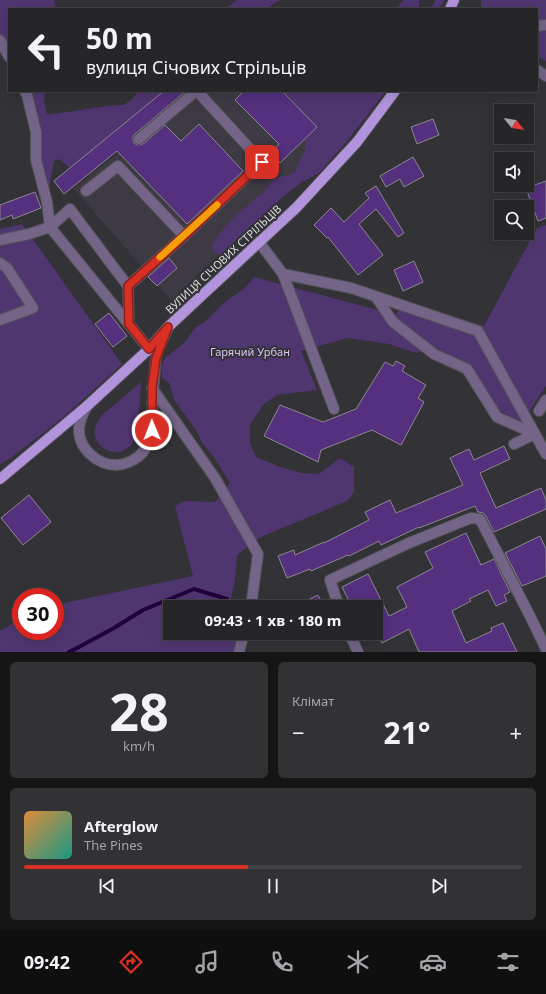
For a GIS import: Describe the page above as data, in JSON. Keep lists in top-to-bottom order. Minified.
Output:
{"streets":{"main road":["ВУЛИЦЯ СІЧОВИХ СТРІЛЬЦІВ"]},"parks":["Гарячий Урбан"],"north":"bottom right","page":{"turn":["50 m","вулиця Січових Стрільців"],"limit":"30","trip":"09:43 · 1 хв · 180 m","tile":[["28","km/h"],"Клімат"],"heat":["−","21°","+"],"song":["Afterglow","The Pines"],"tabs":"09:42"}}
